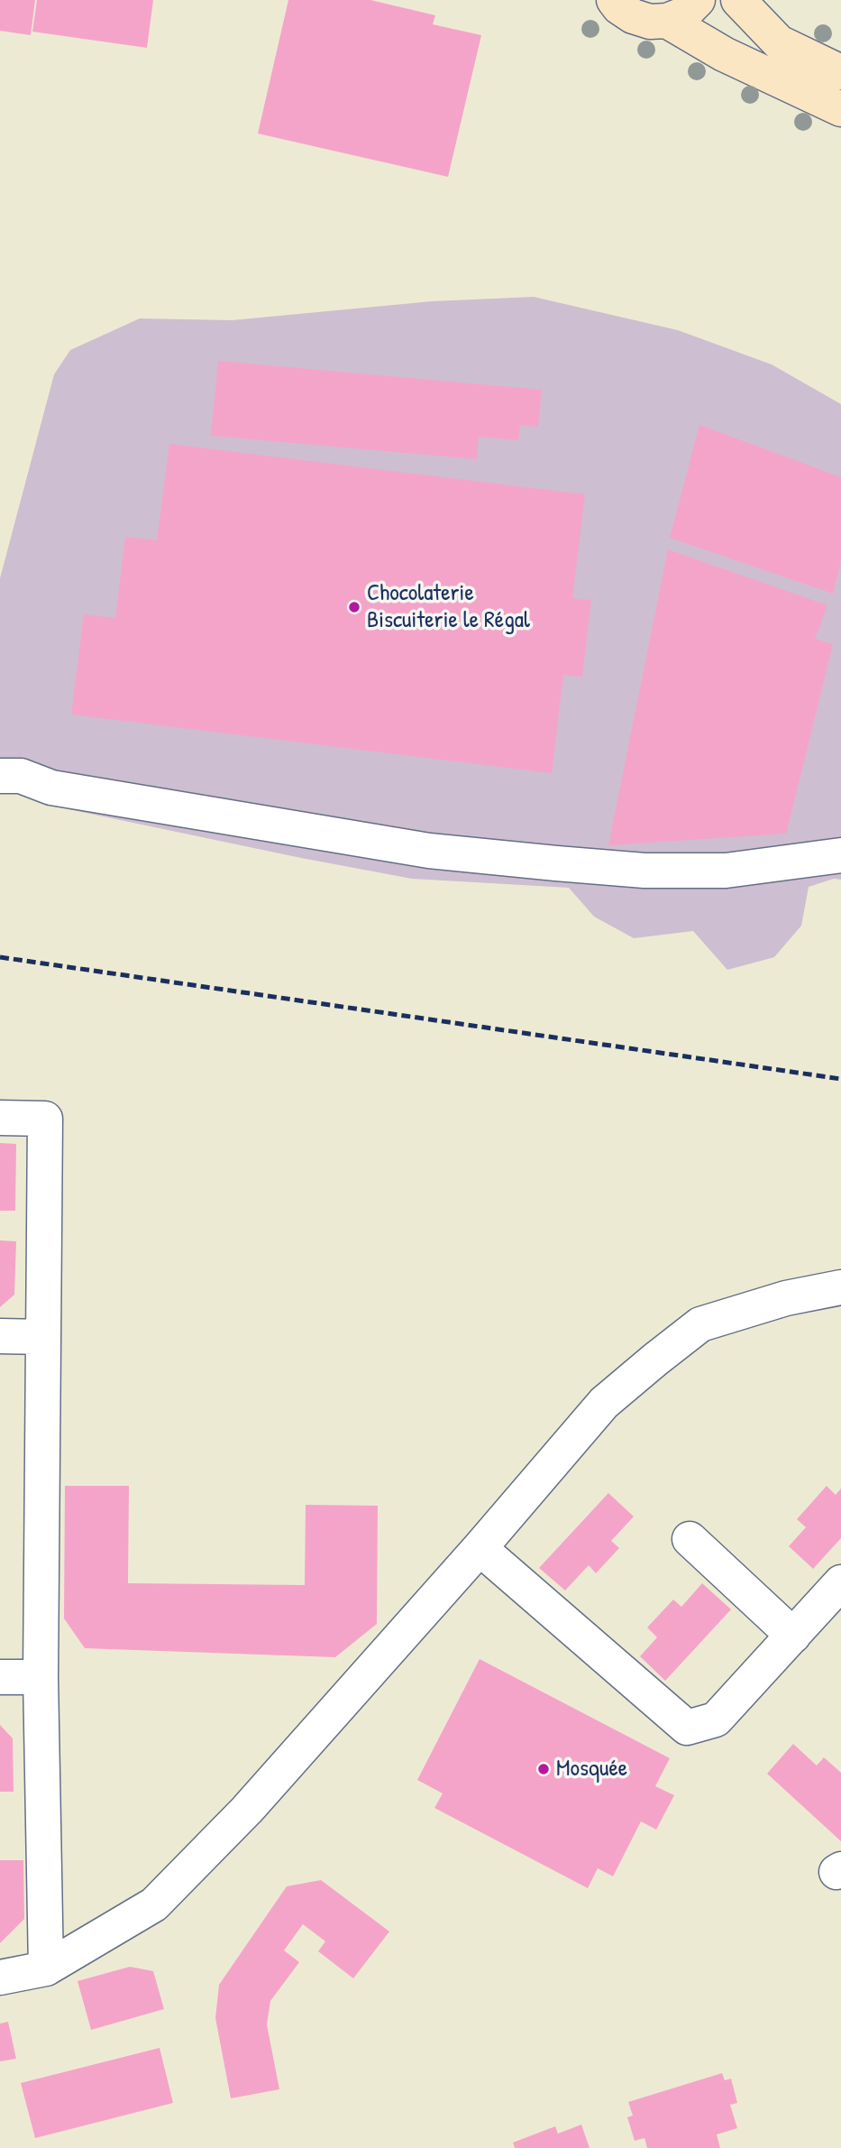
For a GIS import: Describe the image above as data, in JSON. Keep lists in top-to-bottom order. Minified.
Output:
{"places":["Chocolaterie Biscuiterie le Régal","Mosquée"]}
